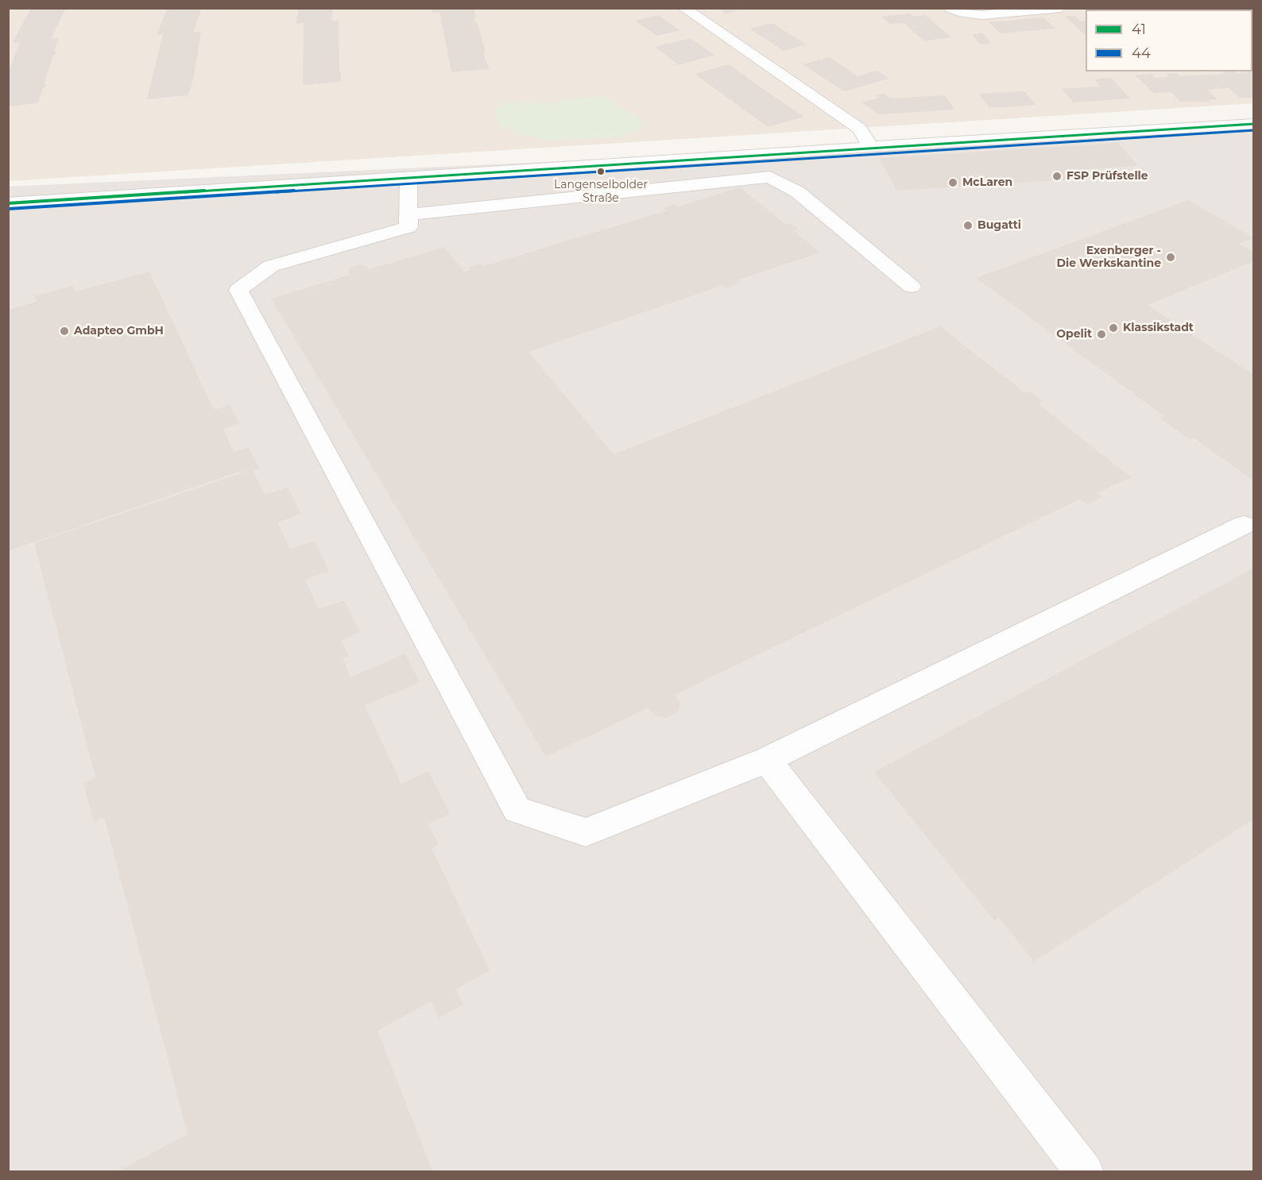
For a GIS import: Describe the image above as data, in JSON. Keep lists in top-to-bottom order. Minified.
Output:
{"places":["Langenselbolder Straße","FSP Prüfstelle","McLaren","Bugatti","Exenberger - Die Werkskantine","Klassikstadt","Adapteo GmbH","Opelit"],"lines":["transit line 41","transit line 44"],"legend":["41","44"]}
